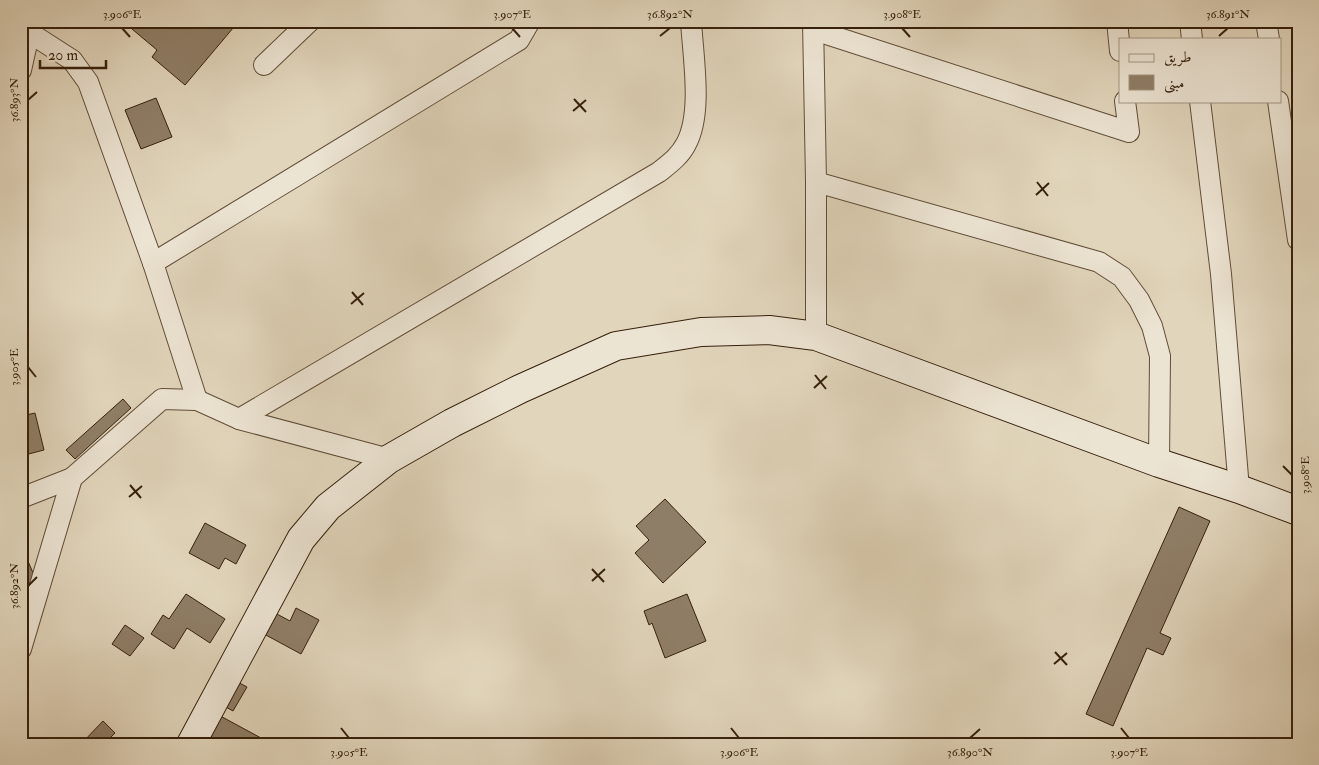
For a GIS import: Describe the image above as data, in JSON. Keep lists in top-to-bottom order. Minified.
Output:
{"legend":["طريق","مبنى"],"scale_bar":"20 m","coordinates":["3.906°E","3.907°E","36.892°N","3.908°E","36.891°N","36.893°N","3.905°E","36.890°N"]}
